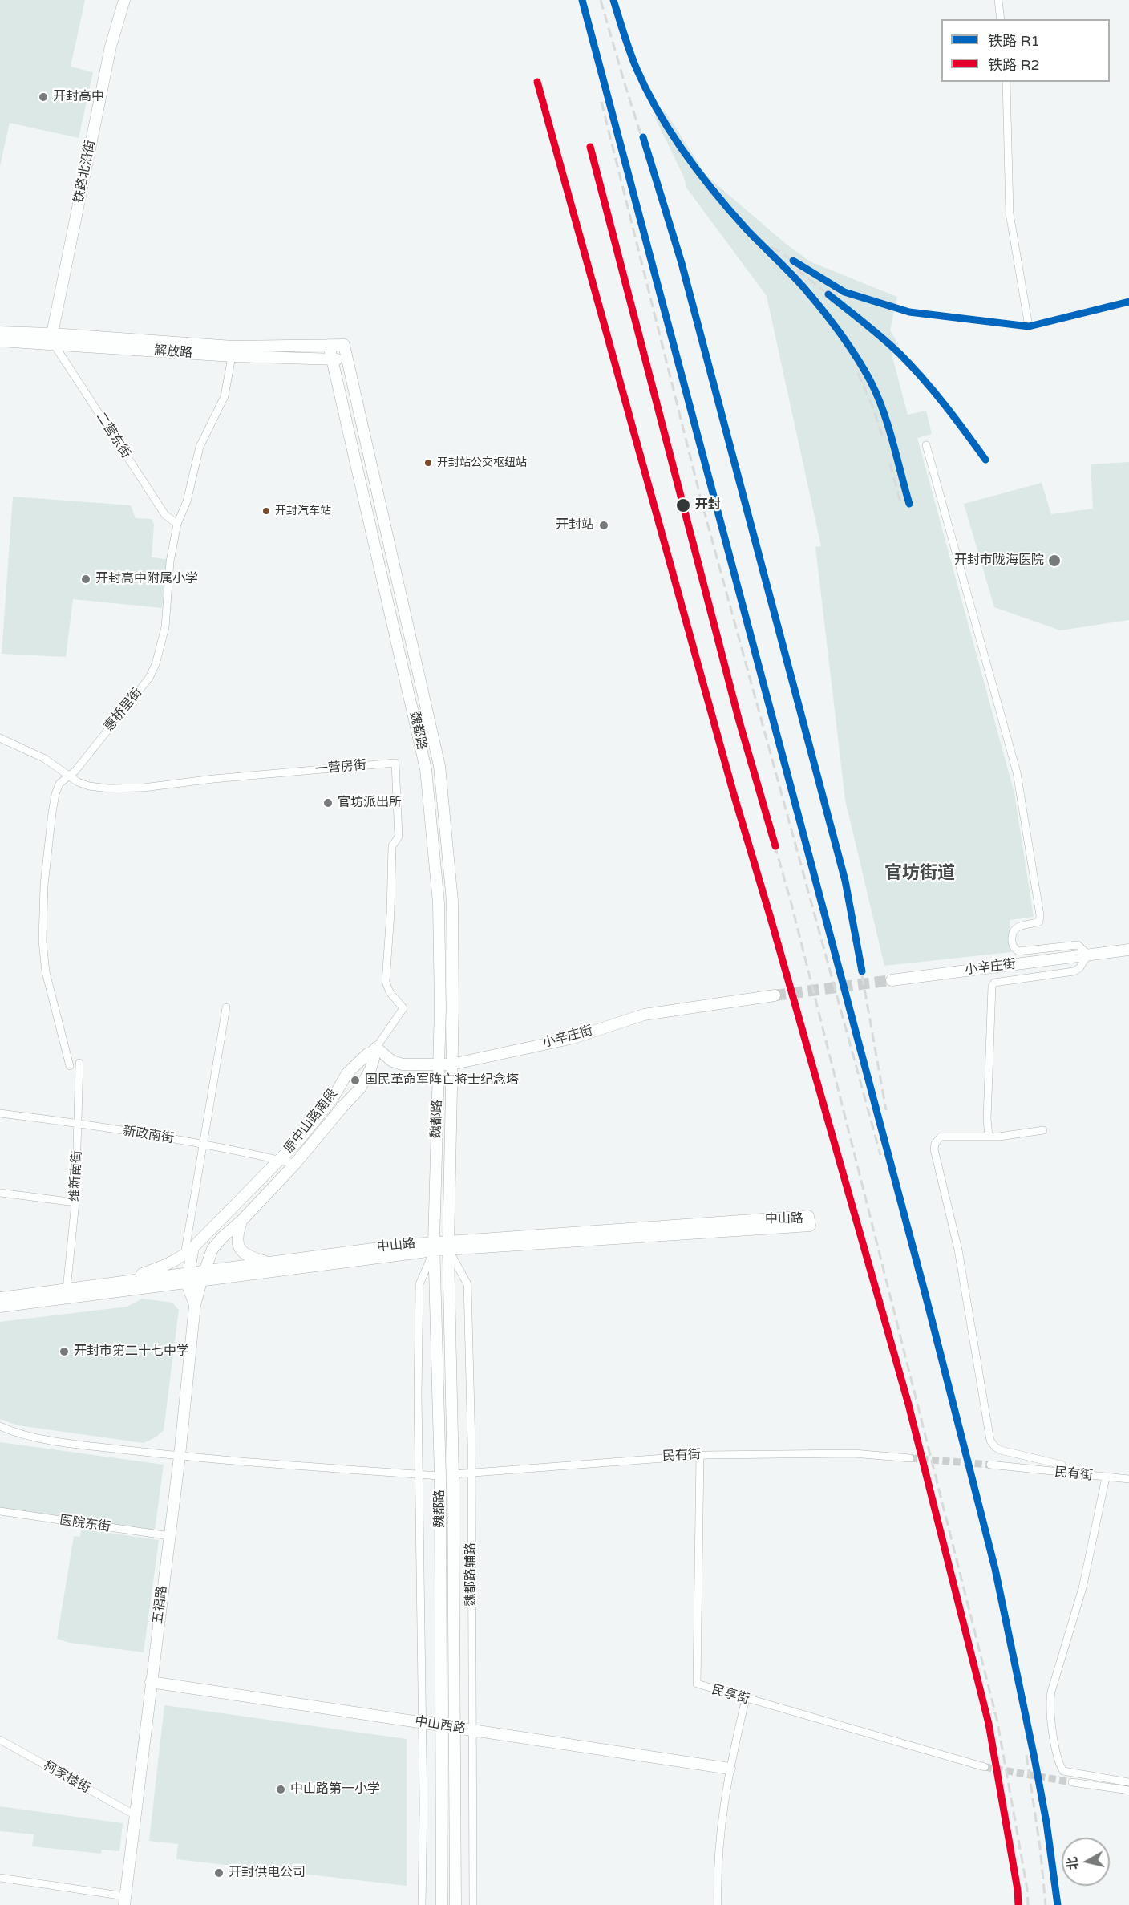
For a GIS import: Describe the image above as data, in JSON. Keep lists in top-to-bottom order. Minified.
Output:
{"streets":{"main road":["铁路北沿街","解放路","魏都路","小辛庄街","原中山路南段","中山路","五福路","中山西路"],"street":["二营东街","惠桥里街","一营房街","新政南街","维新南街","民有街","医院东街","魏都路辅路","民享街","柯家楼街"]},"crossings":[["铁路北沿街","解放路"],["铁路北沿街","二营东街"],["解放路","二营东街"],["解放路","惠桥里街"],["解放路","魏都路"],["二营东街","惠桥里街"],["惠桥里街","一营房街"],["魏都路","小辛庄街"],["魏都路","中山路"],["魏都路","民有街"],["魏都路","魏都路辅路"],["魏都路","中山西路"],["一营房街","小辛庄街"],["一营房街","原中山路南段"],["小辛庄街","原中山路南段"],["原中山路南段","新政南街"],["原中山路南段","中山路"],["原中山路南段","五福路"],["新政南街","维新南街"],["维新南街","中山路"],["中山路","魏都路辅路"],["民有街","魏都路辅路"],["民有街","民享街"],["医院东街","五福路"],["魏都路辅路","中山西路"],["五福路","中山西路"],["五福路","柯家楼街"]],"districts":["官坊街道"],"places":["开封高中","开封站公交枢纽站","开封","开封汽车站","开封站","开封市陇海医院","开封高中附属小学","官坊派出所","国民革命军阵亡将士纪念塔","开封市第二十七中学","中山路第一小学","开封供电公司"],"lines":["rail line R1","rail line R2"],"legend":["铁路 R1","铁路 R2"],"north":"left"}
